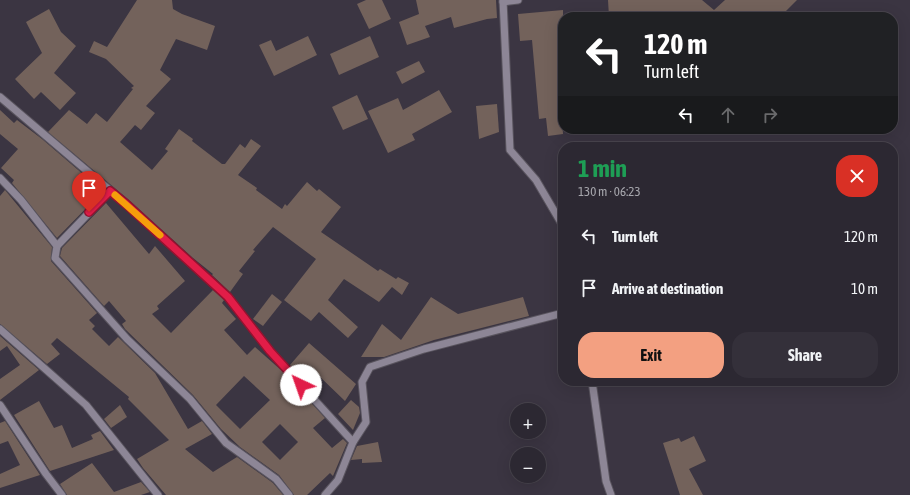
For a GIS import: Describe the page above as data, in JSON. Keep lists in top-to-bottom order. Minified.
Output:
{"page":{"turn":["120 m","Turn left"],"heading":["1 min","130 m · 06:23"],"list":[{"name":"Turn left","value":"120 m"},{"name":"Arrive at destination","value":"10 m"}],"buttons":["Exit","Share"],"map_buttons":["+","−"]}}
